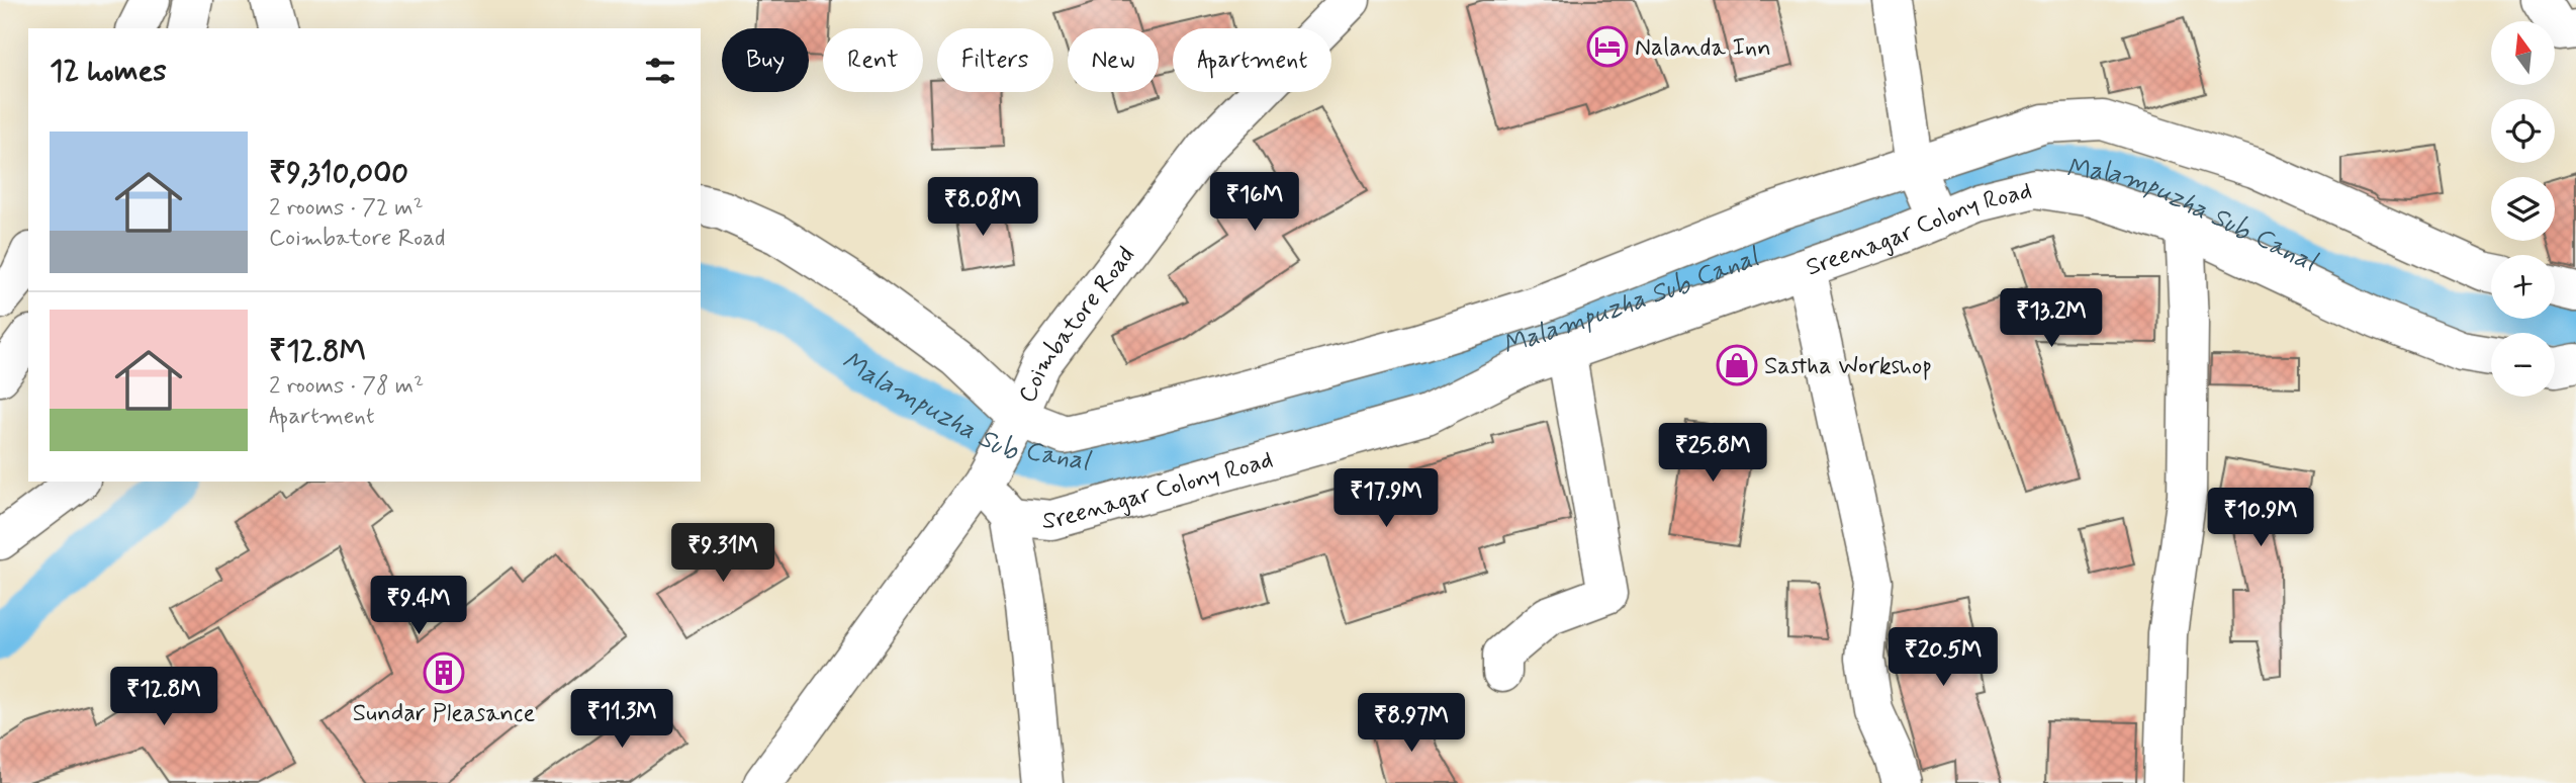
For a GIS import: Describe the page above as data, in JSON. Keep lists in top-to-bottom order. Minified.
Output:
{"streets":{"street":["Sreenagar Colony Road","Coimbatore Road"]},"water":["Malampuzha Sub Canal"],"places":{"hotel":["Nalanda Inn"],"shop":["Sastha Workshop"],"building":["Sundar Pleasance"]},"north":"top","page":{"map_buttons":["+","−"],"chip":["Buy","Rent","Filters","New","Apartment"],"heading":"12 homes","list":[{"name":"₹9,310,000","note":"2 rooms · 72 m² · Coimbatore Road"},{"name":"₹12.8M","note":"2 rooms · 78 m² · Apartment"}],"price":["₹16M","₹8.08M","₹13.2M","₹25.8M","₹17.9M","₹10.9M","₹9.31M","₹9.4M","₹20.5M","₹12.8M","₹11.3M","₹8.97M"]}}
